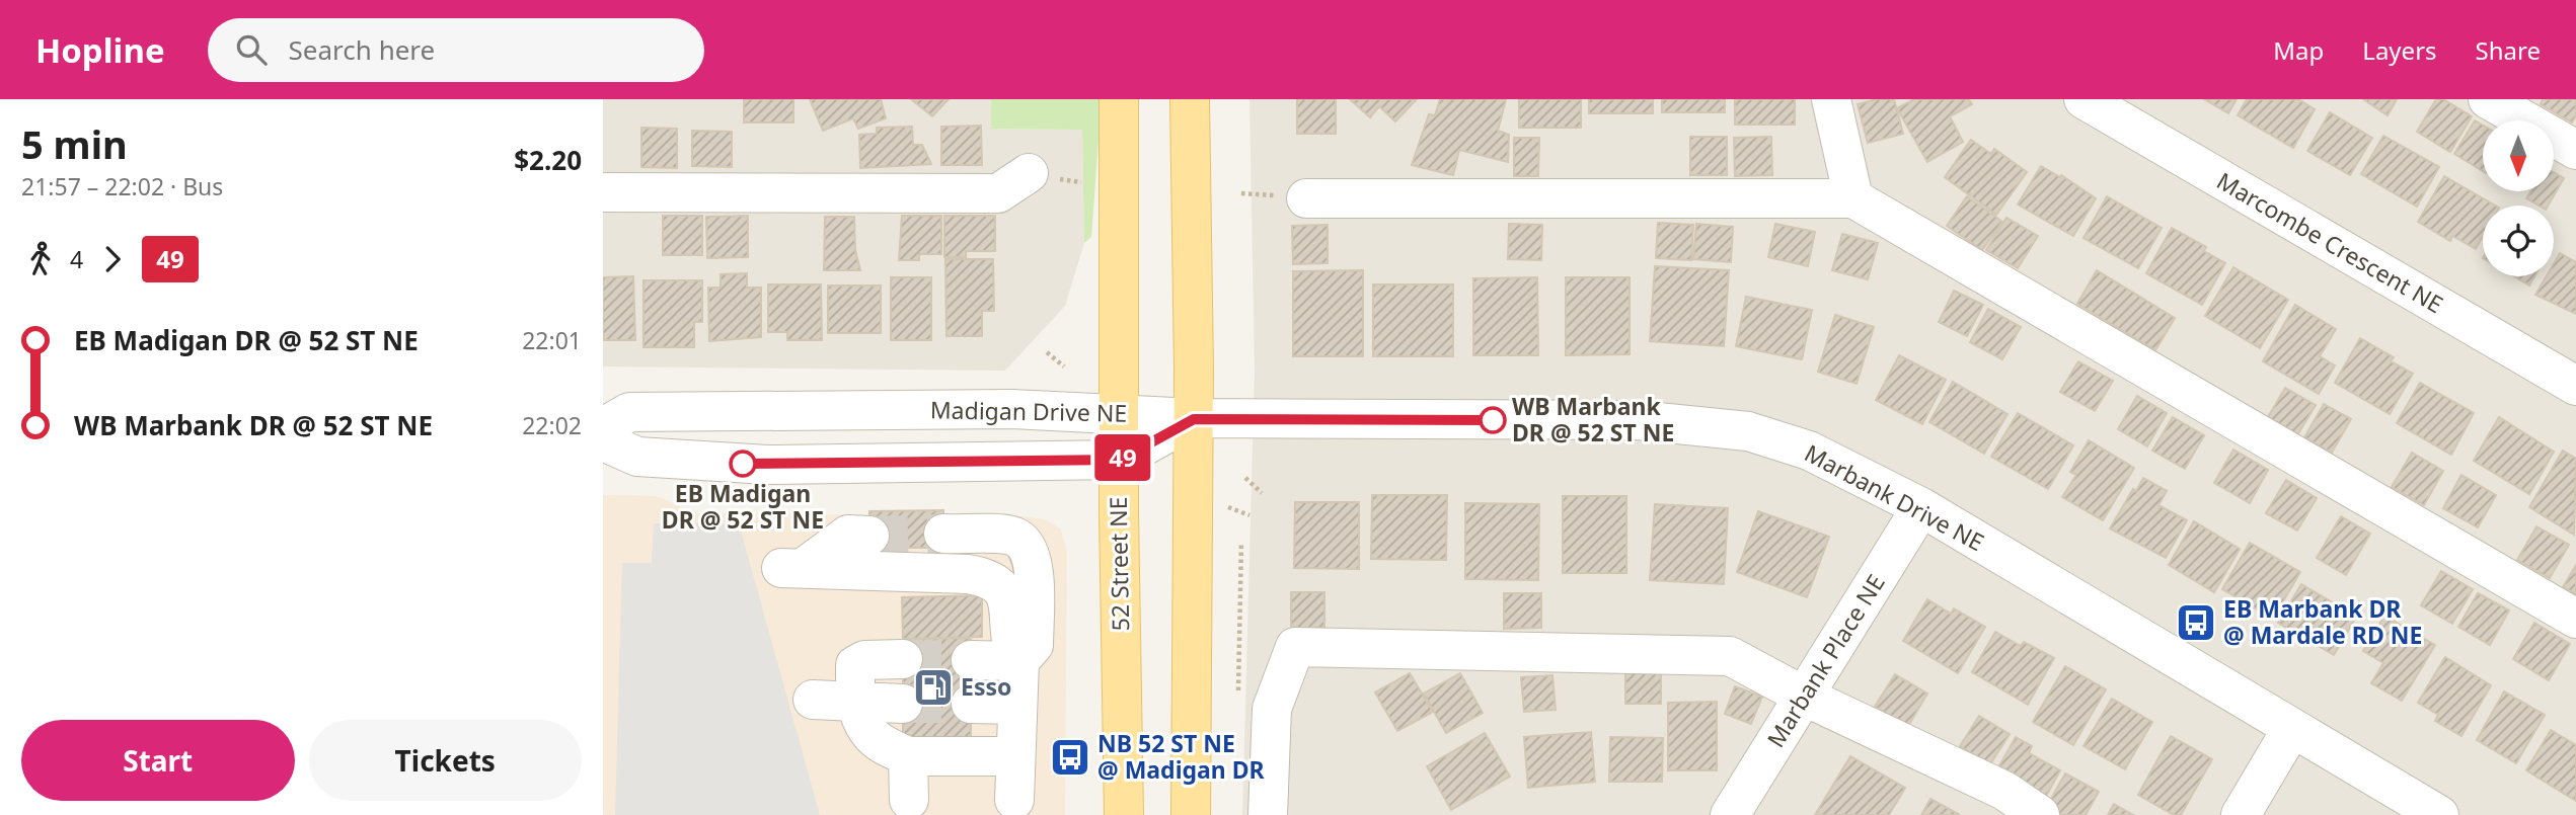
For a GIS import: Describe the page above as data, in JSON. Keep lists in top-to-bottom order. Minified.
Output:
{"streets":{"main road":["52 Street NE"],"street":["Marcombe Crescent NE","Madigan Drive NE","Marbank Drive NE","Marbank Place NE"]},"crossings":[["Madigan Drive NE","Marbank Drive NE"],["Madigan Drive NE","52 Street NE"],["Marbank Drive NE","Marbank Place NE"]],"places":{"other":["WB Marbank DR @ 52 ST NE","EB Madigan DR @ 52 ST NE"],"bus stop":["EB Marbank DR @ Mardale RD NE","NB 52 ST NE @ Madigan DR"],"fuel station":["Esso"]},"lines":["bus line 49"],"north":"bottom","page":{"header":"Hopline","search":"Search here","nav":["Map","Layers","Share"],"heading":["5 min","21:57 – 22:02 · Bus","$2.20"],"on_map":"49","legs":["4","49"],"list":[{"name":"EB Madigan DR @ 52 ST NE","value":"22:01"},{"name":"WB Marbank DR @ 52 ST NE","value":"22:02"}],"buttons":["Start","Tickets"]}}
